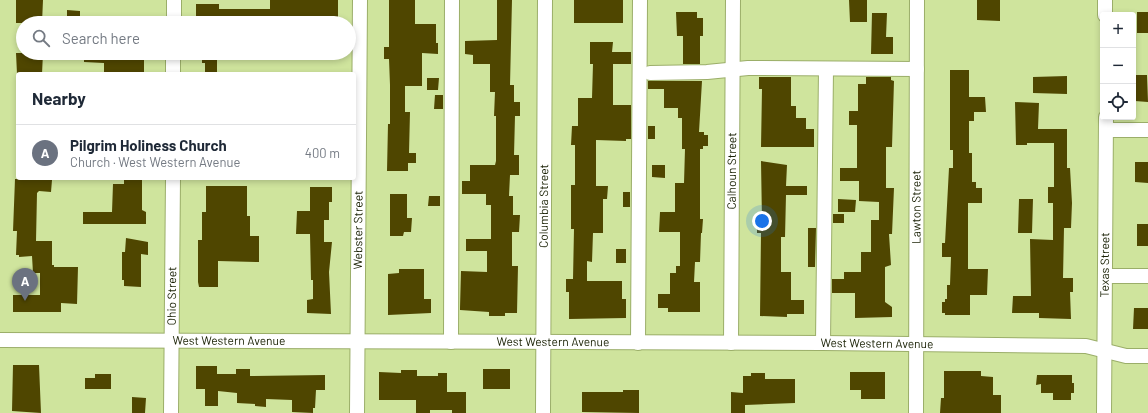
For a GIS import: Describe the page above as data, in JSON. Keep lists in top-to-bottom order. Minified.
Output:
{"streets":{"street":["Calhoun Street","Columbia Street","Lawton Street","Webster Street","Texas Street","Ohio Street","West Western Avenue"]},"crossings":[["Calhoun Street","West Western Avenue"],["Columbia Street","West Western Avenue"],["Lawton Street","West Western Avenue"],["Webster Street","West Western Avenue"],["Texas Street","West Western Avenue"],["Ohio Street","West Western Avenue"]],"page":{"map_buttons":["+","−"],"search":"Search here","heading":"Nearby","list":[{"mark":"A","name":"Pilgrim Holiness Church","note":"Church · West Western Avenue","value":"400 m"}],"pins":"A"}}
